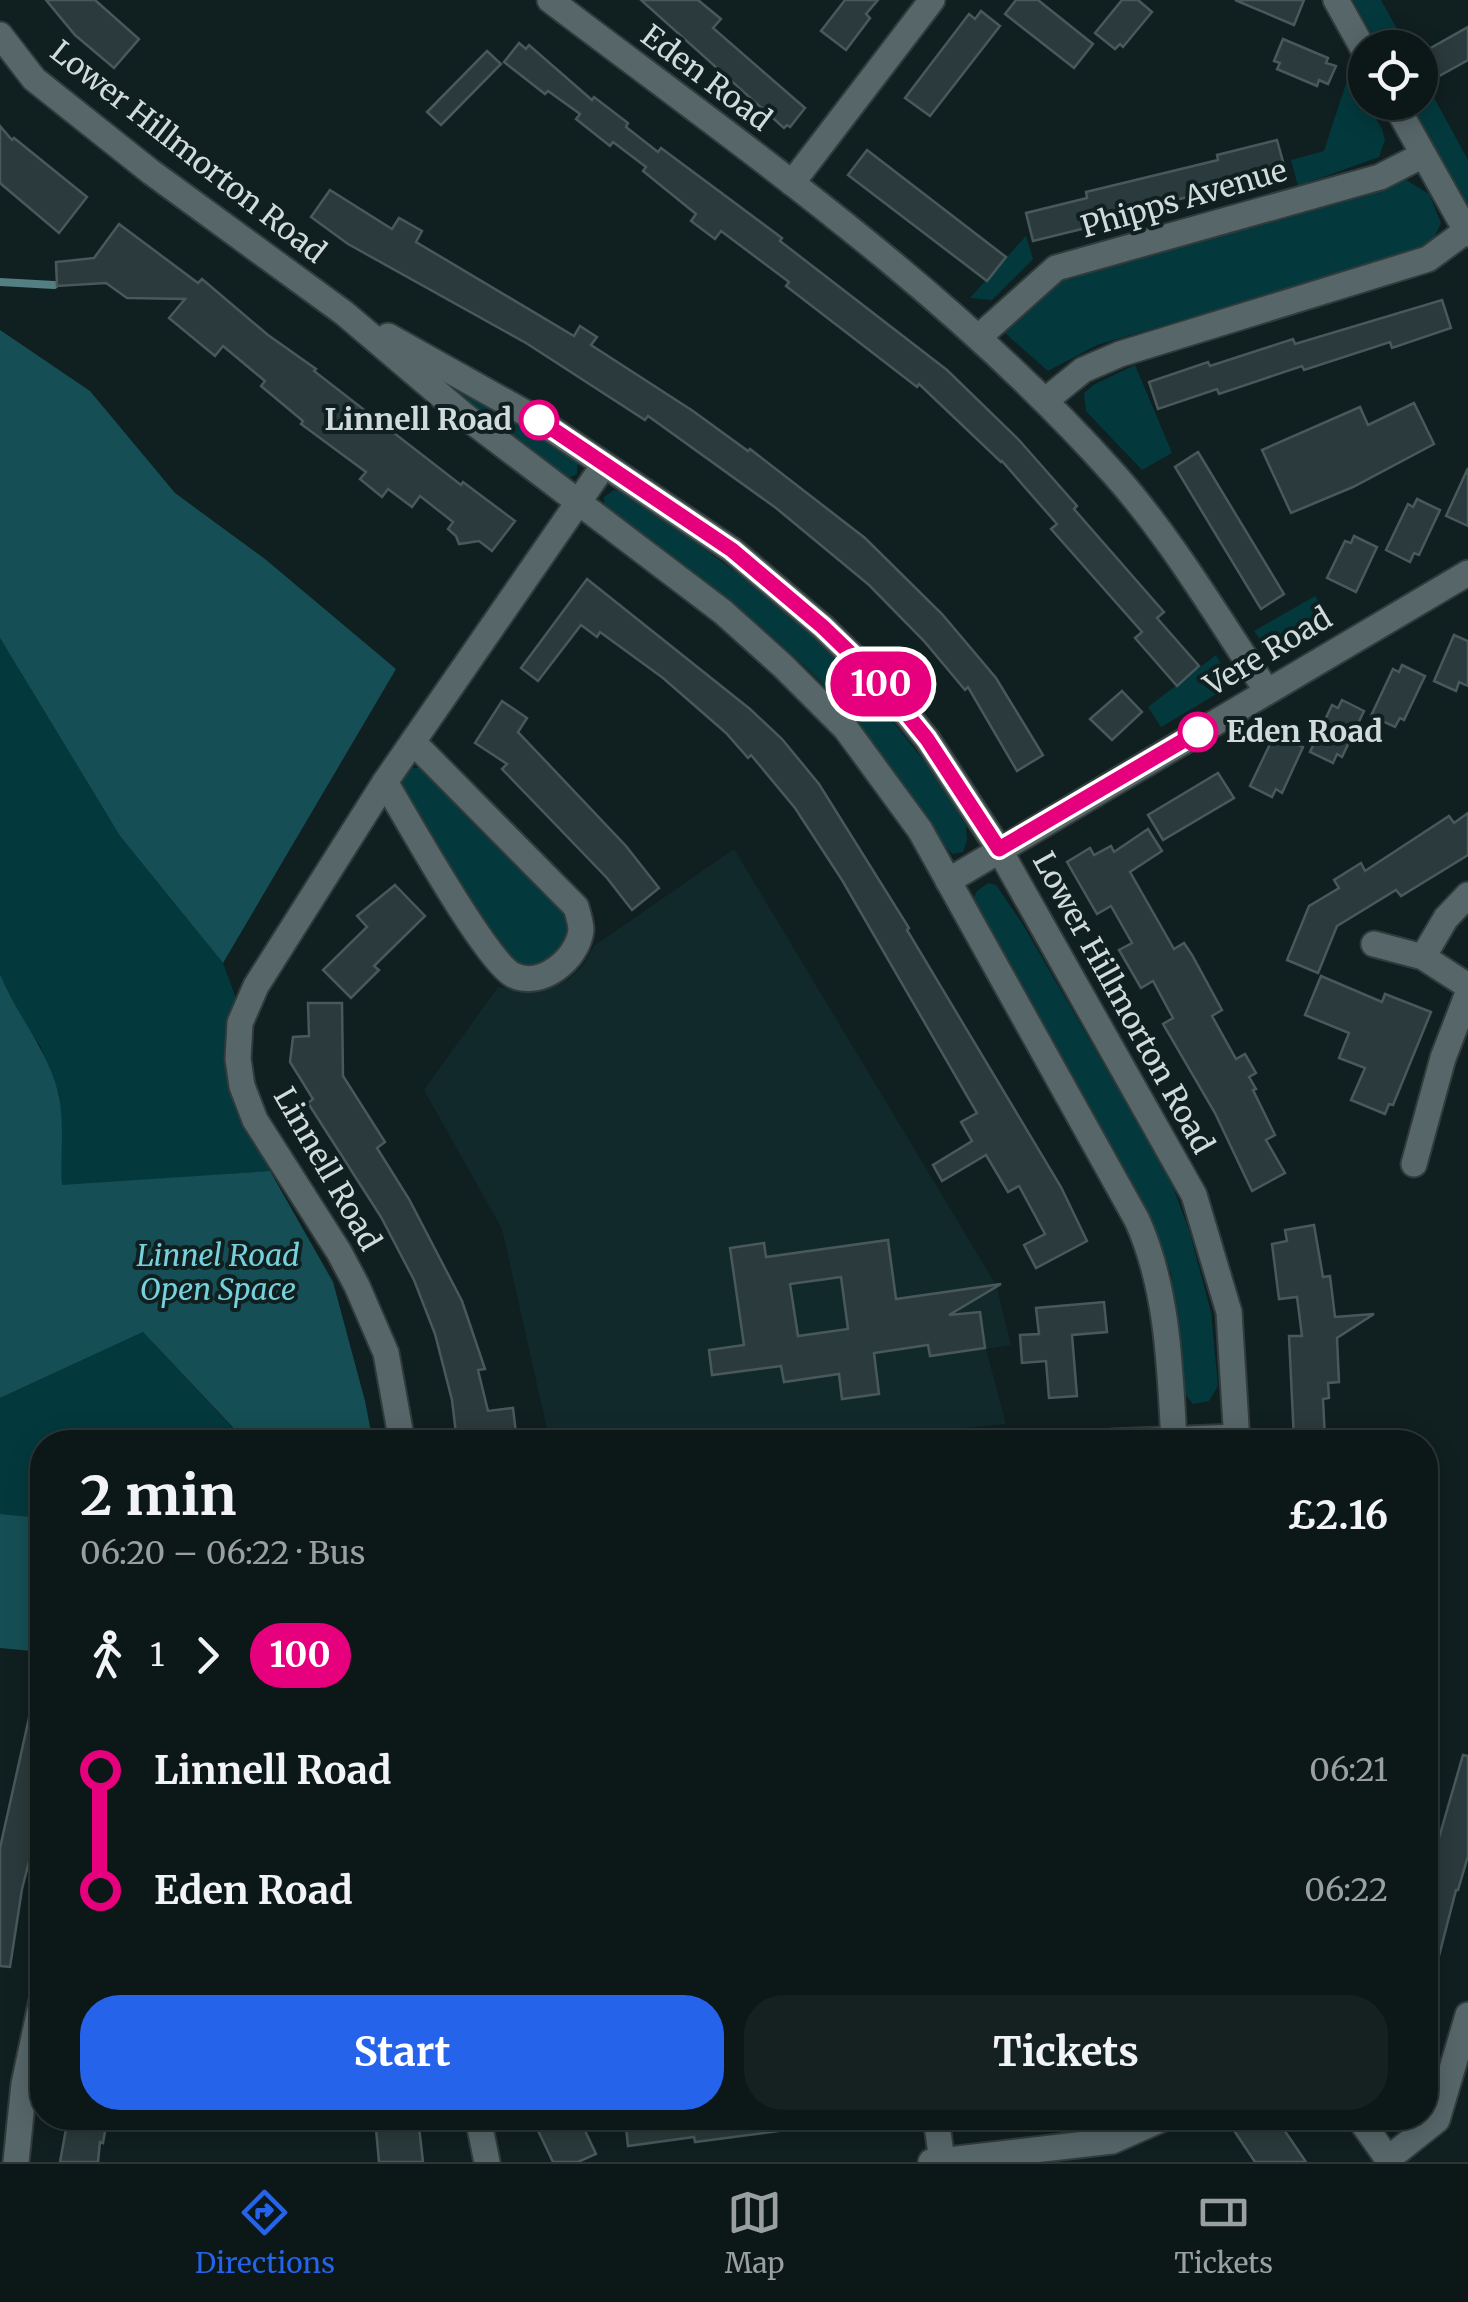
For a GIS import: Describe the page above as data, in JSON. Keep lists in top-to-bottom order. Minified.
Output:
{"streets":{"street":["Eden Road","Lower Hillmorton Road","Phipps Avenue","Vere Road","Linnell Road"]},"crossings":[["Eden Road","Phipps Avenue"],["Eden Road","Vere Road"],["Lower Hillmorton Road","Vere Road"],["Lower Hillmorton Road","Linnell Road"]],"parks":["Linnel Road Open Space"],"places":["Linnell Road","Eden Road"],"lines":["bus line 100"],"page":{"on_map":"100","heading":["2 min","06:20 – 06:22 · Bus","£2.16"],"legs":["1","100"],"list":[{"name":"Linnell Road","value":"06:21"},{"name":"Eden Road","value":"06:22"}],"buttons":["Start","Tickets"],"tabs":["Directions","Map","Tickets"]}}
